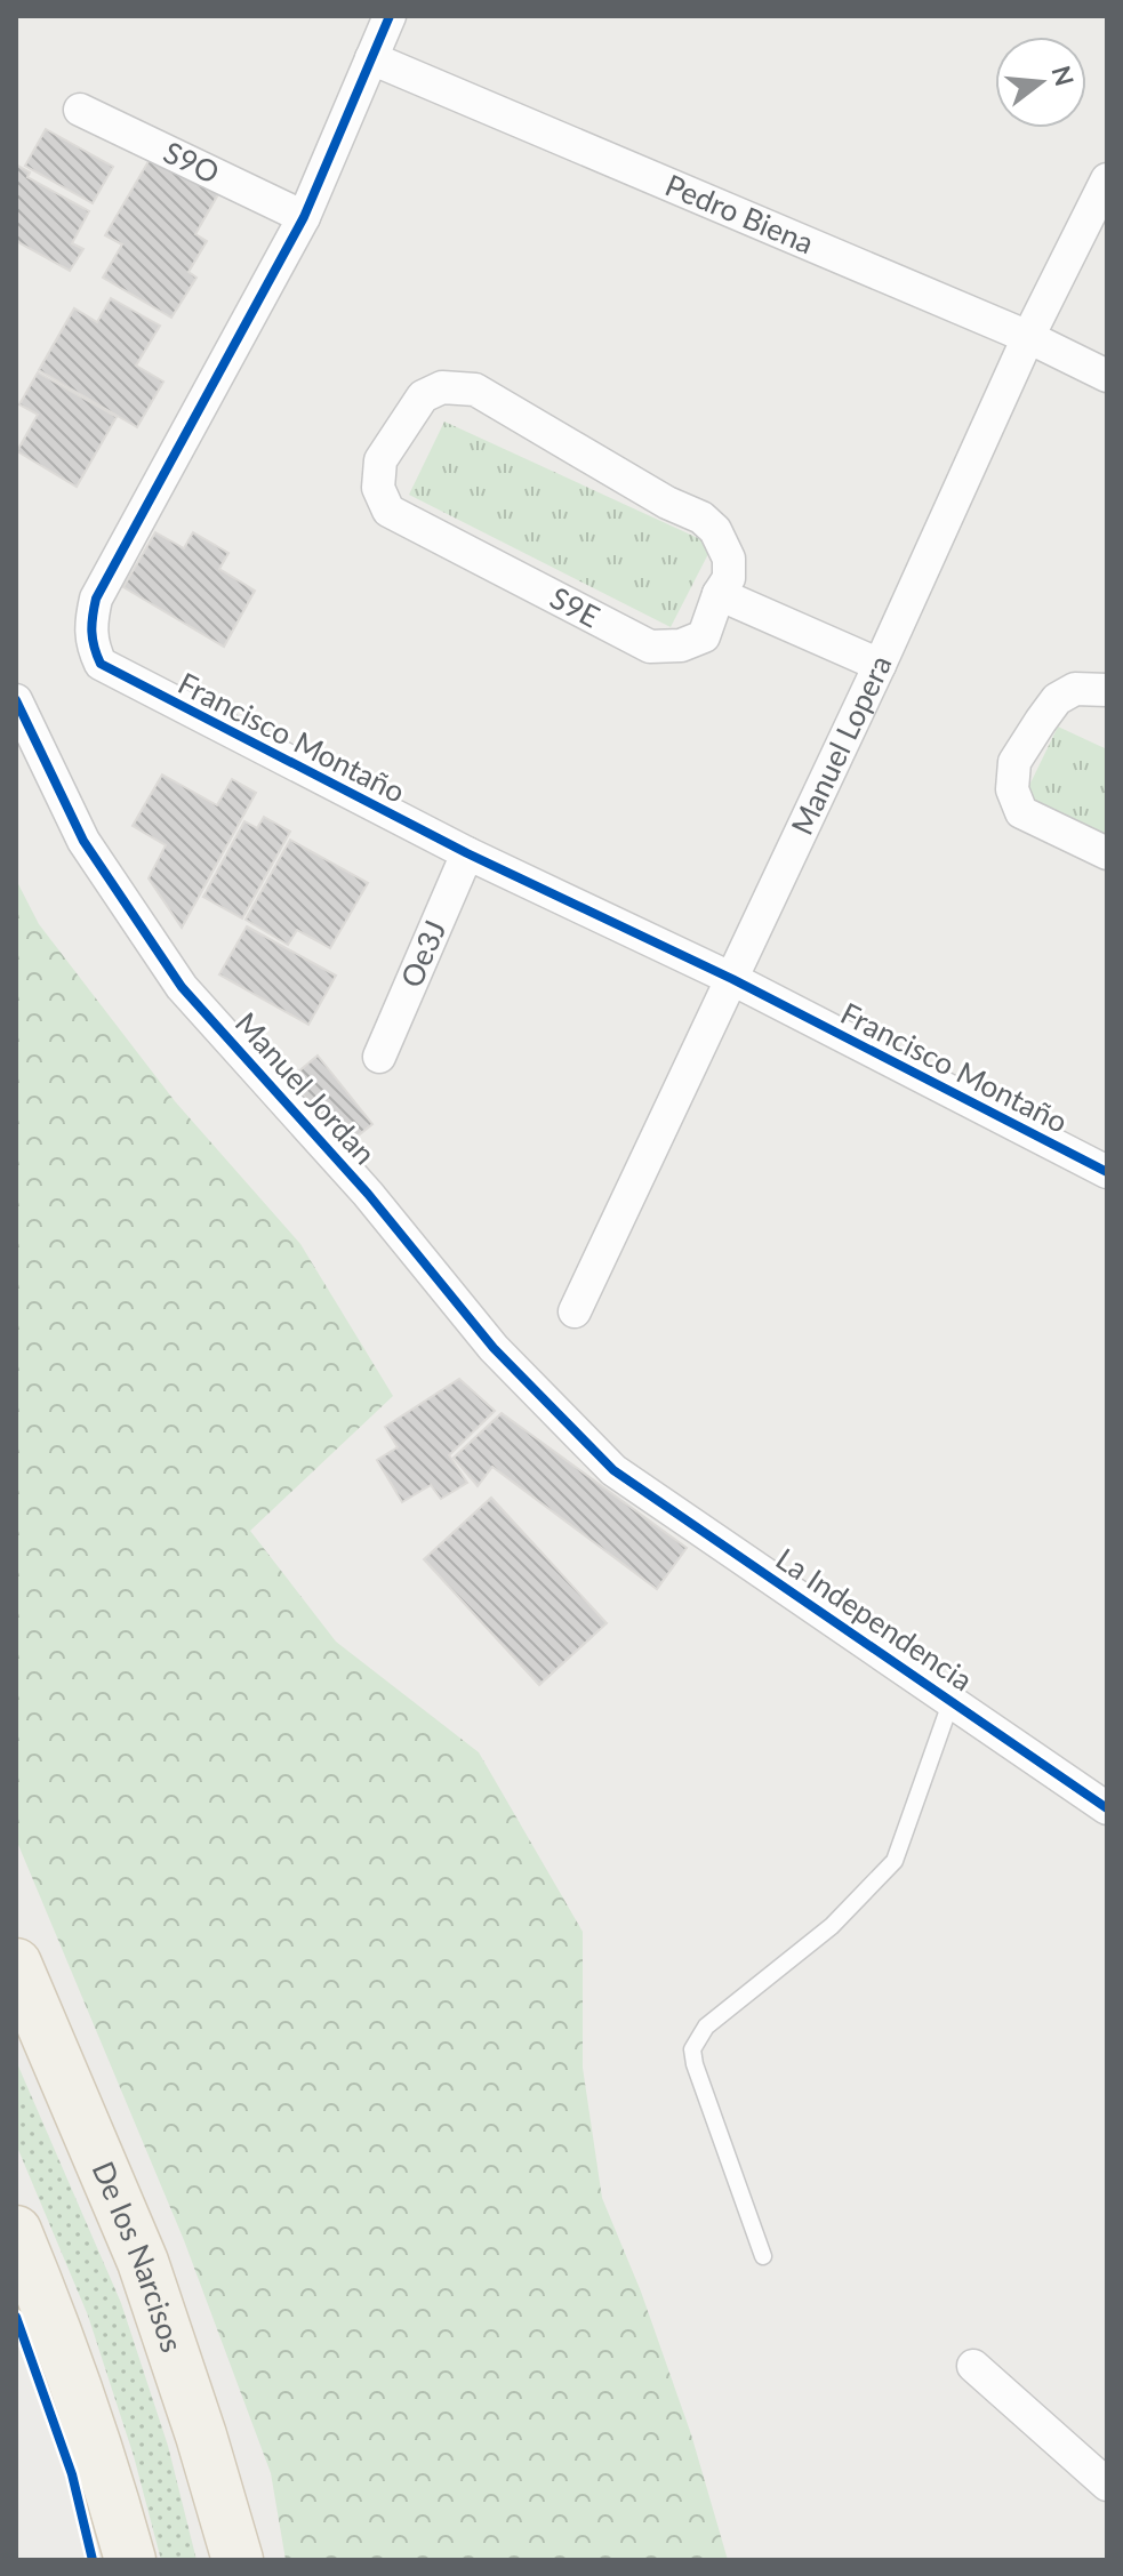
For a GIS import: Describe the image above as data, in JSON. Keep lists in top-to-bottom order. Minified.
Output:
{"streets":{"main road":["De los Narcisos"],"street":["S9O","Pedro Biena","S9E","Francisco Montaño","Manuel Lopera","Oe3J","Manuel Jordan","La Independencia"]},"crossings":[["S9O","Francisco Montaño"],["Pedro Biena","Francisco Montaño"],["Pedro Biena","Manuel Lopera"],["Francisco Montaño","Manuel Lopera"],["Francisco Montaño","Oe3J"],["Manuel Jordan","La Independencia"]],"north":"right"}
